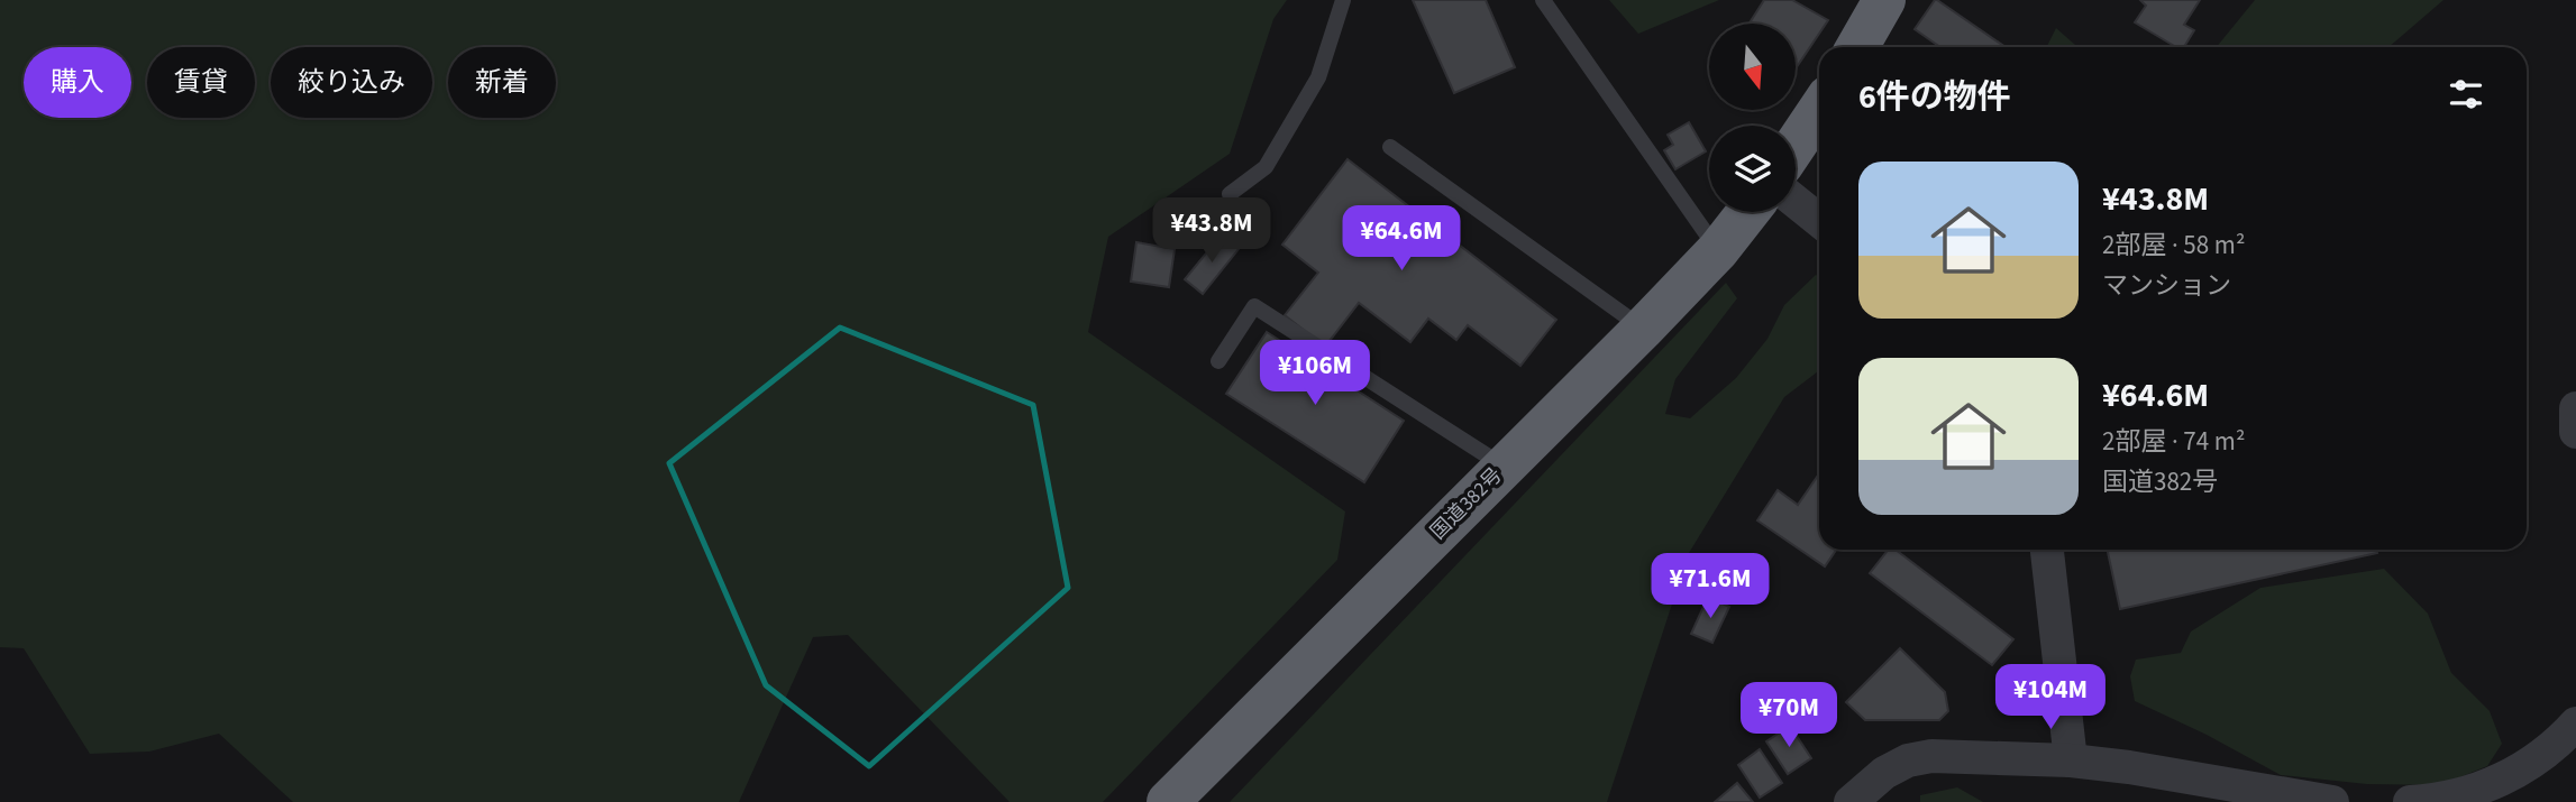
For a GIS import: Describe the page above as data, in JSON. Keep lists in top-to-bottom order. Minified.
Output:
{"streets":{"highway":["国道382号"]},"north":"bottom","page":{"chip":["購入","賃貸","絞り込み","新着"],"heading":"6件の物件","list":[{"name":"¥43.8M","note":"2部屋 · 58 m² · マンション"},{"name":"¥64.6M","note":"2部屋 · 74 m² · 国道382号"}],"price":["¥43.8M","¥64.6M","¥106M","¥71.6M","¥104M","¥70M"]}}
